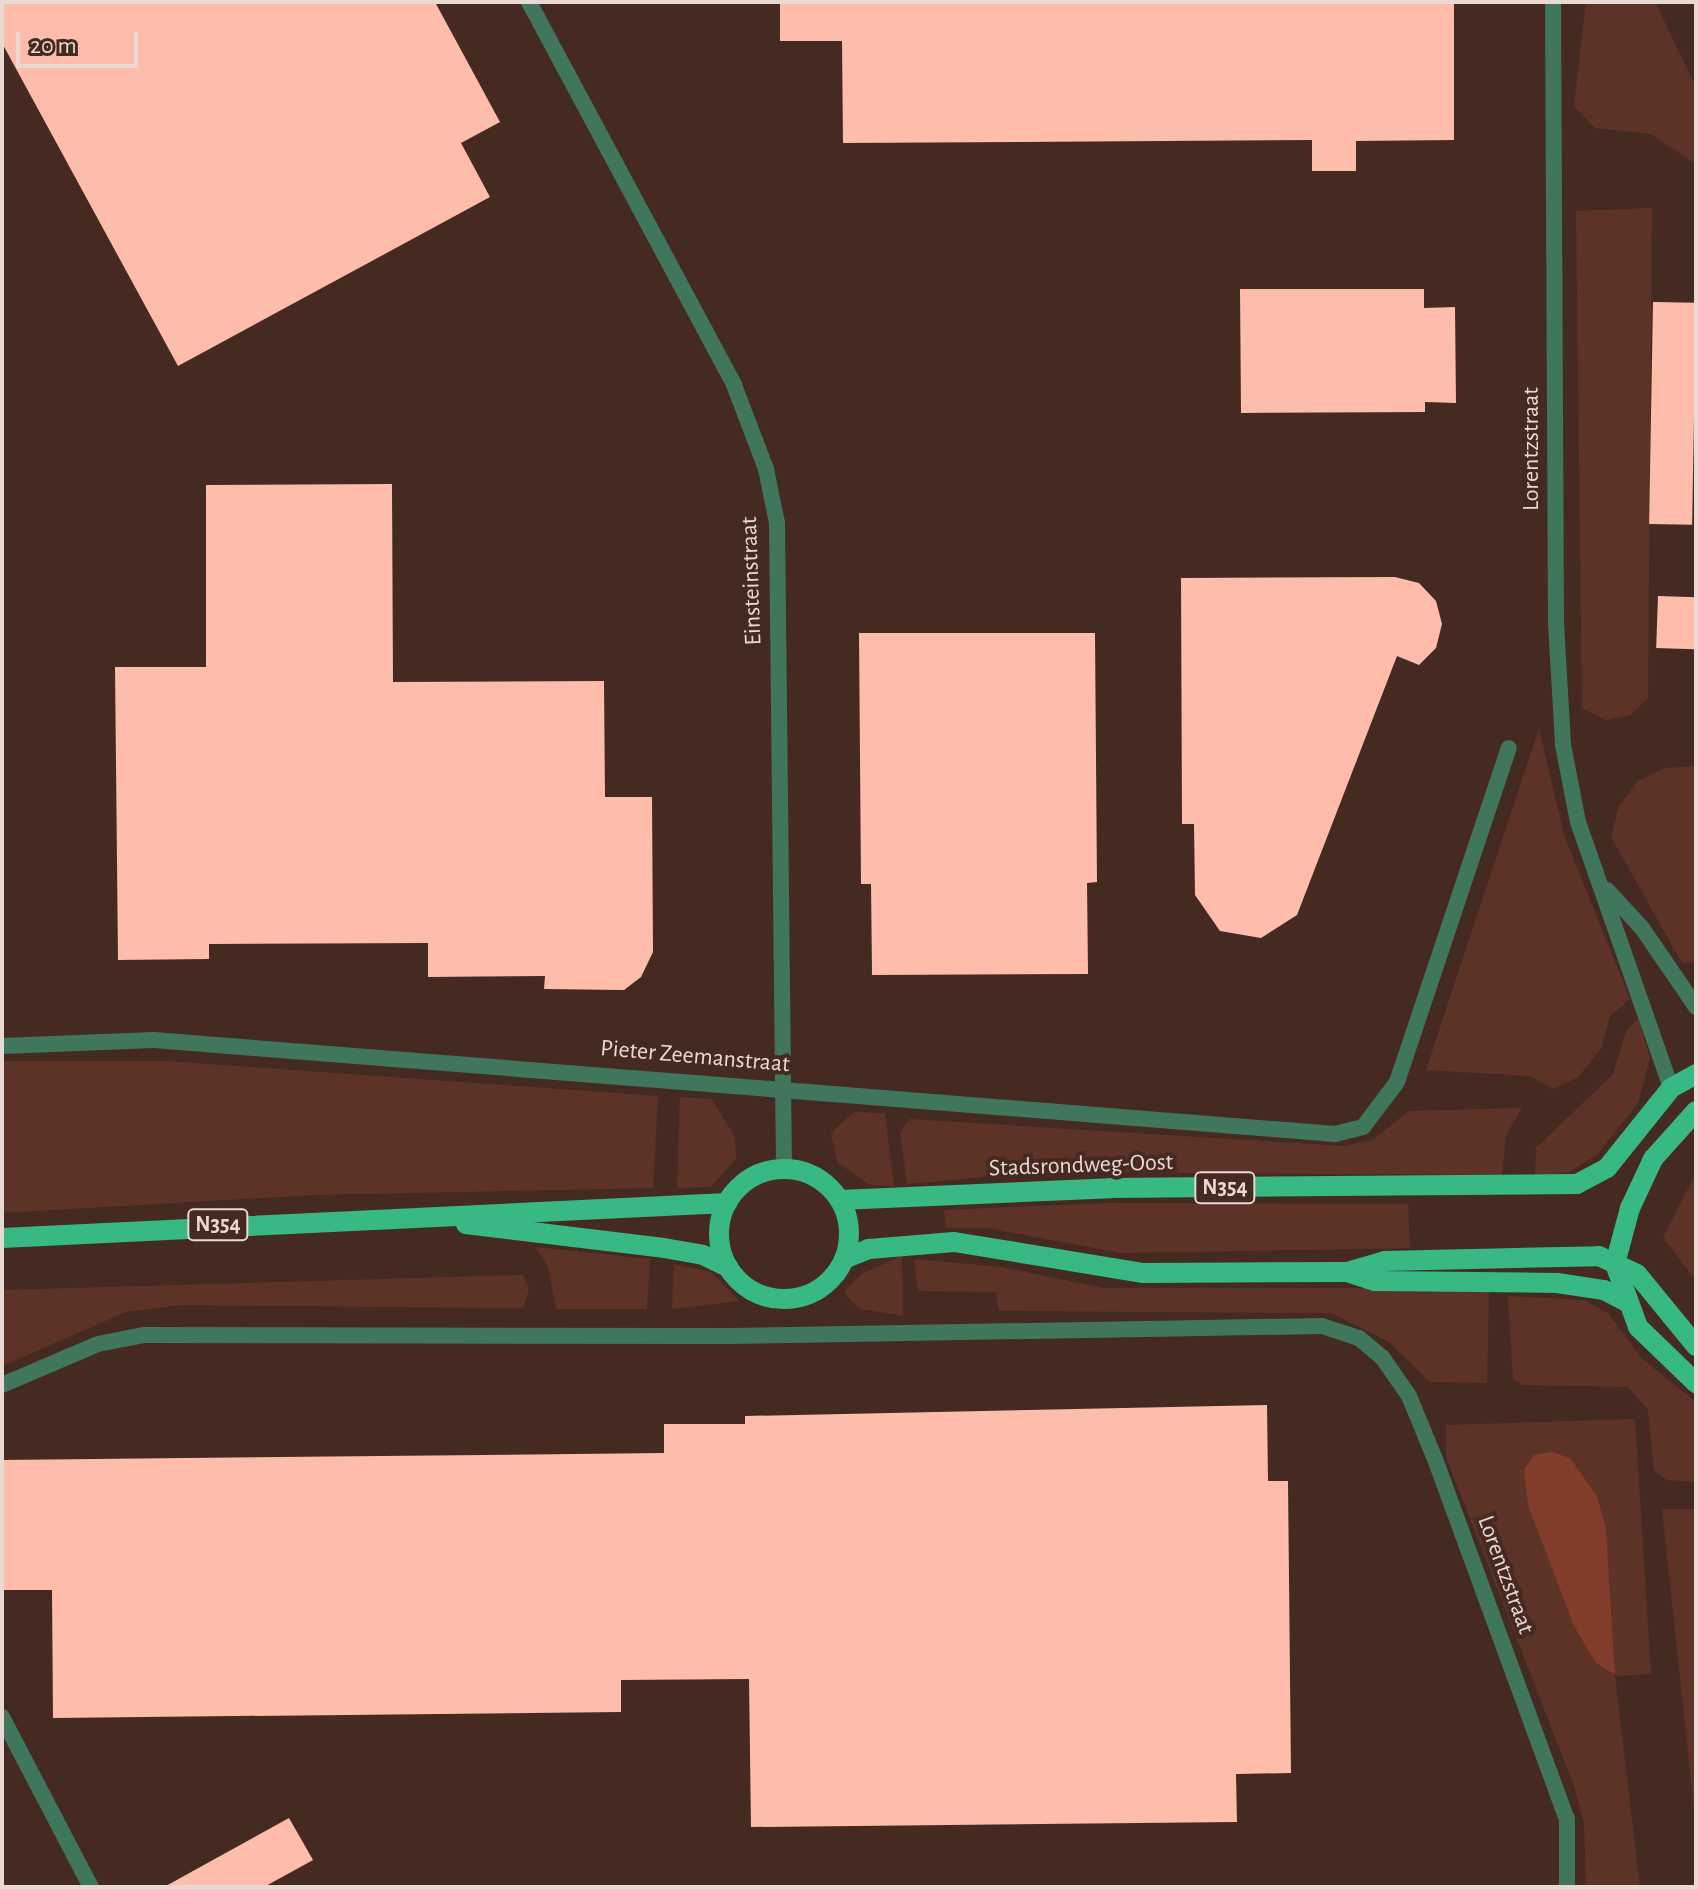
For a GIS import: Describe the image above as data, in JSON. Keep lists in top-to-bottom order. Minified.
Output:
{"streets":{"main road":["Stadsrondweg-Oost","N354"],"street":["Lorentzstraat","Einsteinstraat","Pieter Zeemanstraat"]},"crossings":[["Lorentzstraat","Stadsrondweg-Oost"],["Lorentzstraat","N354"],["Einsteinstraat","Pieter Zeemanstraat"],["Einsteinstraat","Stadsrondweg-Oost"],["Einsteinstraat","N354"],["Stadsrondweg-Oost","N354"]],"scale_bar":"20 m"}
